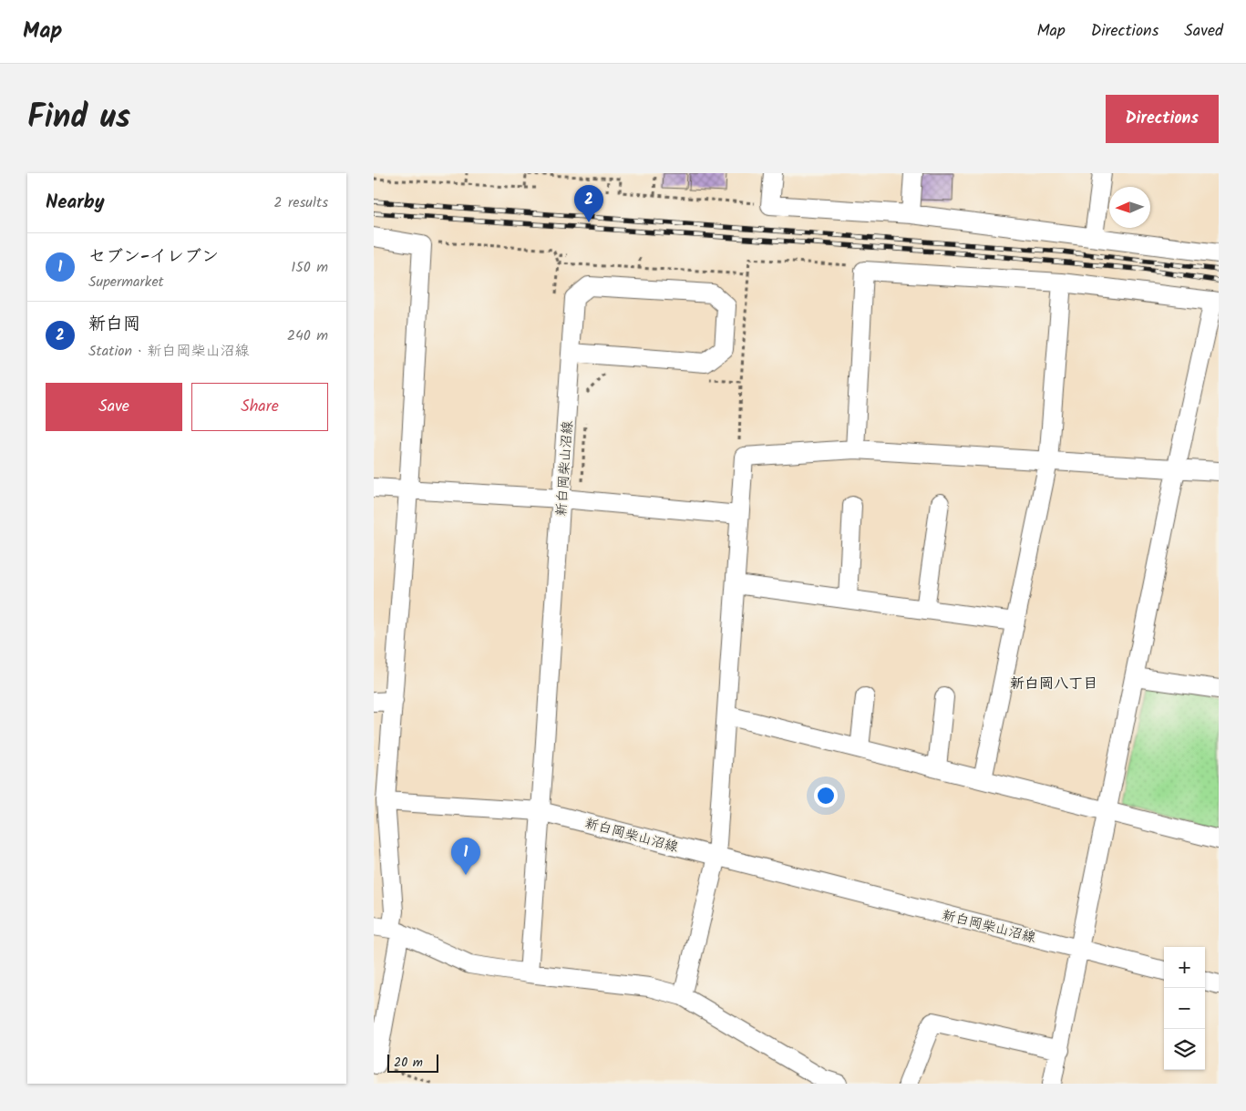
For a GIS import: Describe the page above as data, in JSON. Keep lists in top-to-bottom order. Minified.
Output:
{"streets":{"street":["新白岡柴山沼線"]},"districts":["新白岡八丁目"],"scale_bar":"20 m","north":"left","page":{"header":"Map","nav":["Map","Directions","Saved"],"title":"Find us","buttons":["Directions",["Save","Share"]],"heading":["Nearby","2 results"],"pins":["2","1"],"list":[{"mark":"1","name":"セブン-イレブン","note":"Supermarket","value":"150 m"},{"mark":"2","name":"新白岡","note":"Station · 新白岡柴山沼線","value":"240 m"}],"map_buttons":["+","−"],"scale":"20 m"}}
